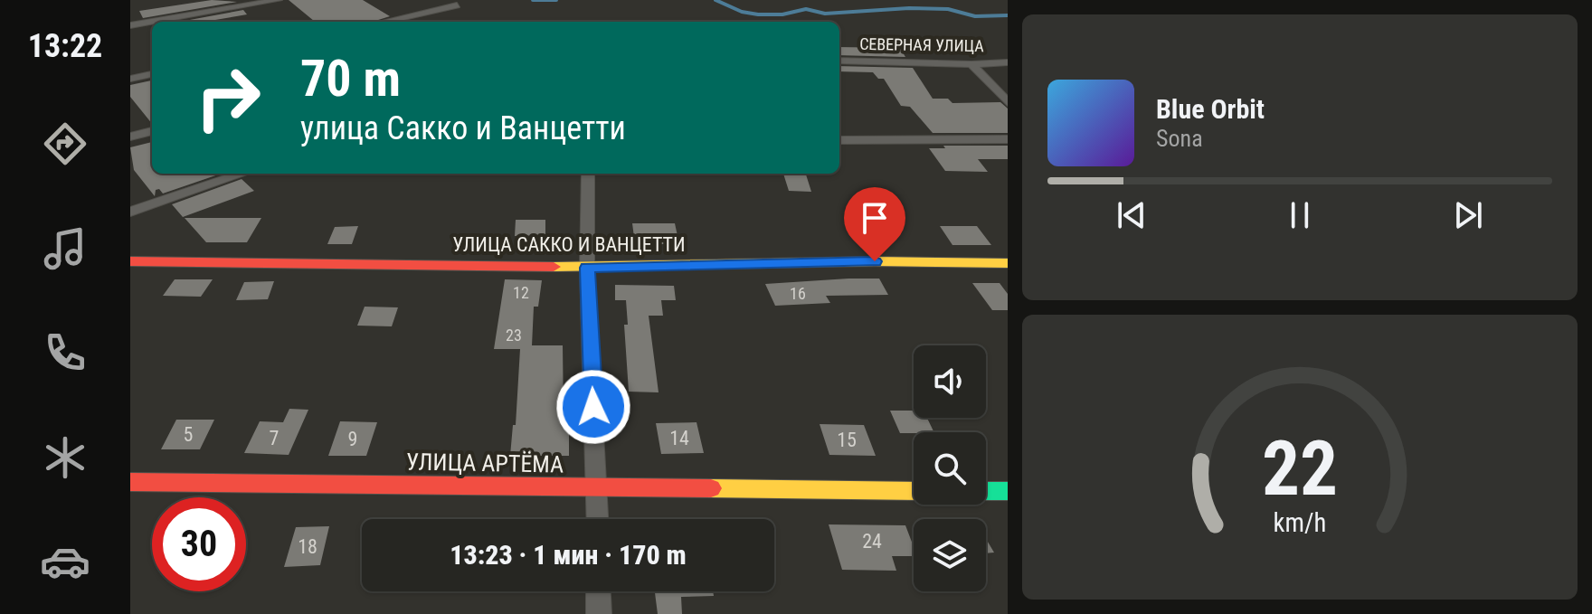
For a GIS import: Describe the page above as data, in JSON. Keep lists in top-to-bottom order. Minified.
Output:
{"streets":{"street":["СЕВЕРНАЯ УЛИЦА","УЛИЦА САККО И ВАНЦЕТТИ","УЛИЦА АРТЁМА"]},"house_numbers":["12","16","23","5","7","14","9","15","24","18"],"page":{"tabs":"13:22","turn":["70 m","улица Сакко и Ванцетти"],"song":["Blue Orbit","Sona"],"limit":"30","trip":"13:23 · 1 мин · 170 m","gauge":["22","km/h"]}}
